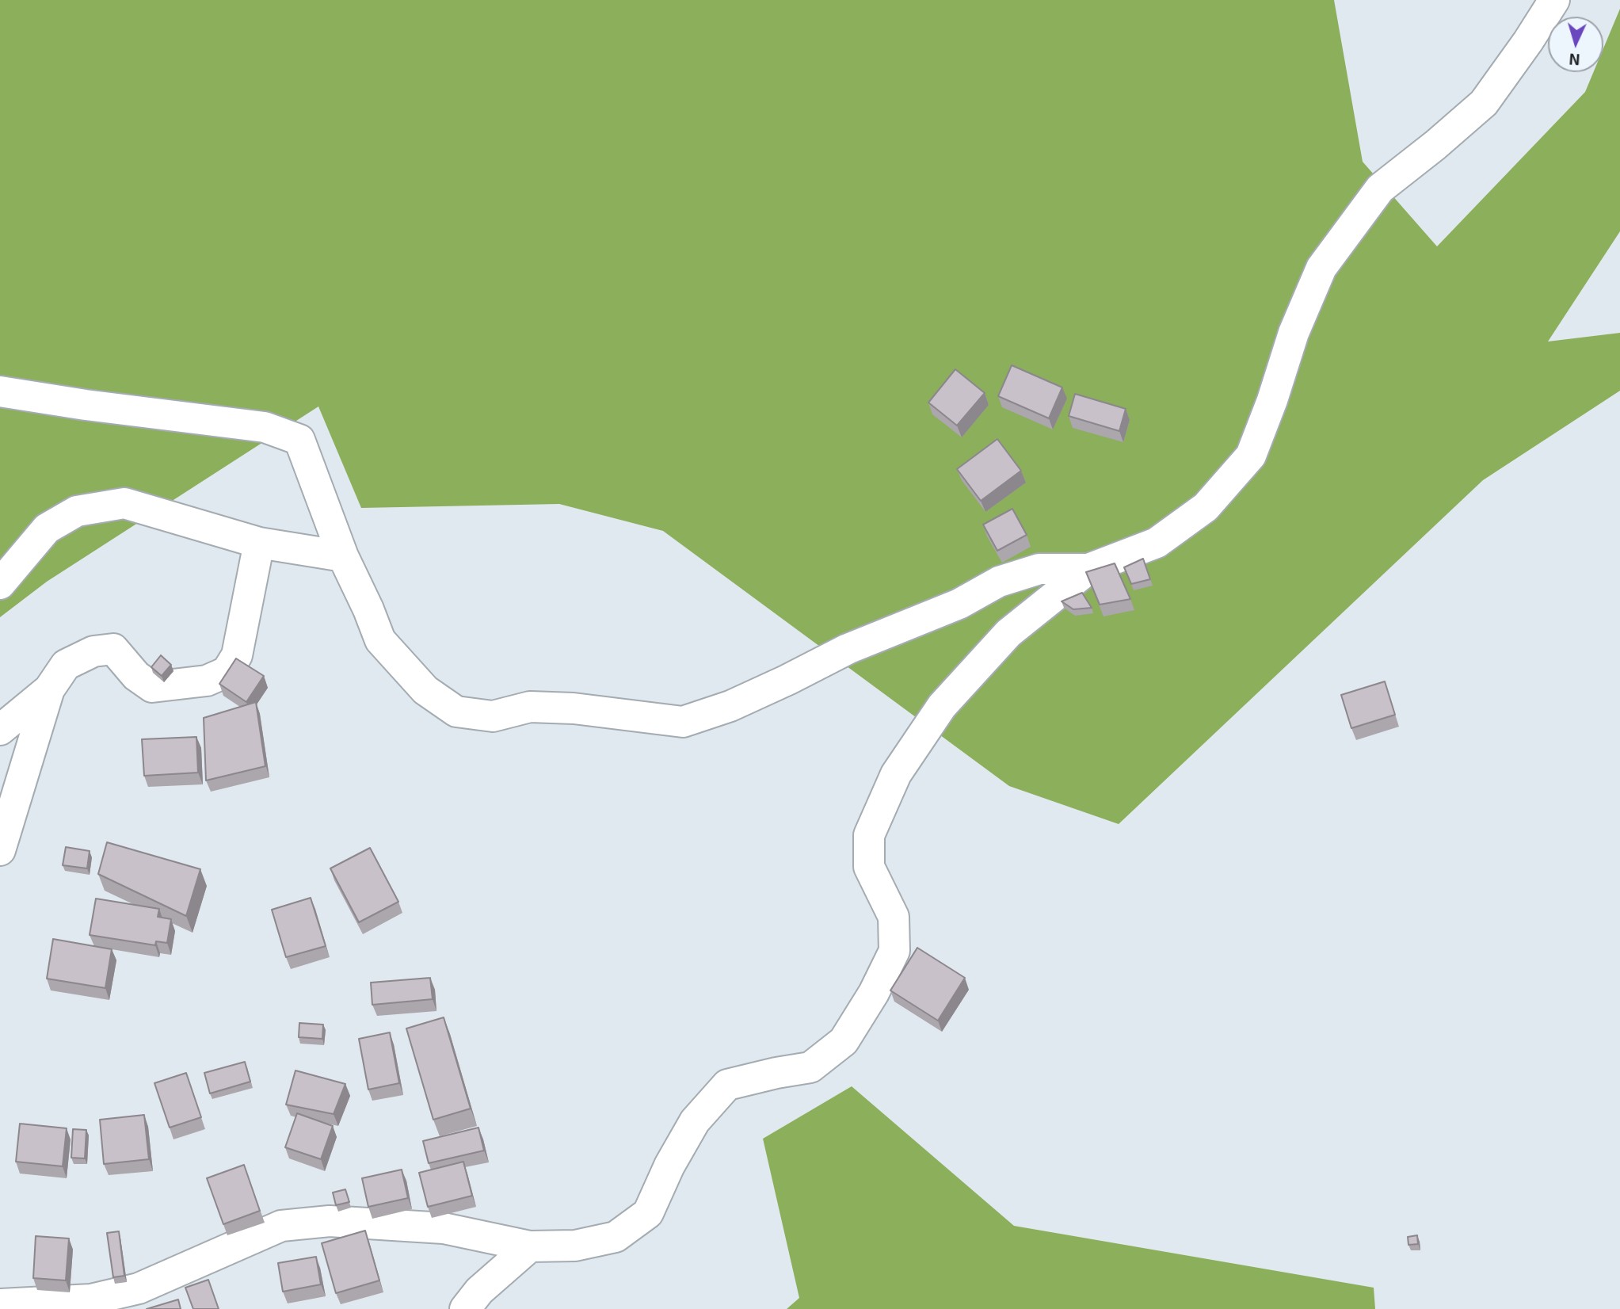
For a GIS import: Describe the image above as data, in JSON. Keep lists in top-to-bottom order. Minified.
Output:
{"north":"bottom"}
